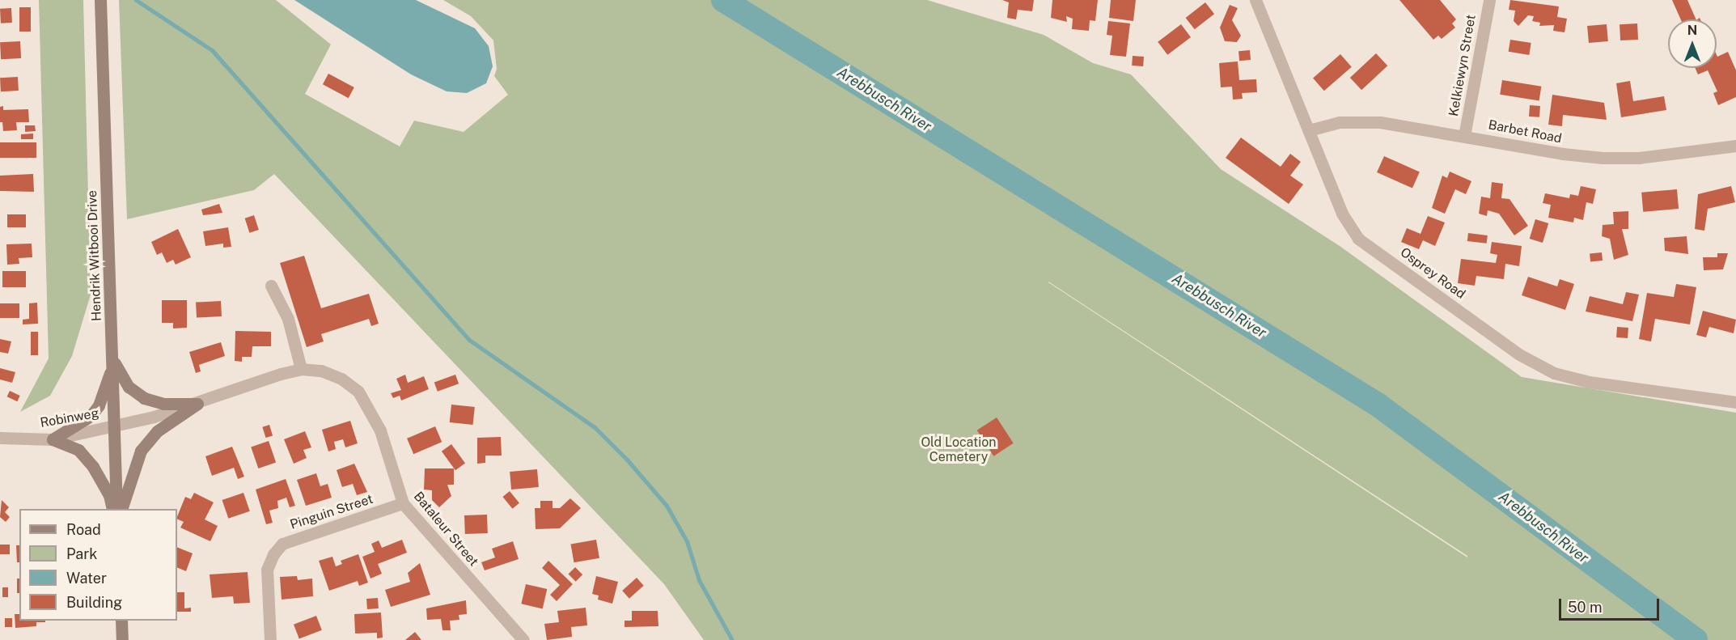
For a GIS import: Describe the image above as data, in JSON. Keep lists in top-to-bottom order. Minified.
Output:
{"streets":{"main road":["Hendrik Witbooi Drive"],"street":["Kelkiewyn Street","Barbet Road","Osprey Road","Robinweg","Pinguin Street","Bataleur Street"]},"crossings":[["Kelkiewyn Street","Barbet Road"],["Barbet Road","Osprey Road"],["Hendrik Witbooi Drive","Robinweg"],["Hendrik Witbooi Drive","Bataleur Street"],["Robinweg","Bataleur Street"],["Pinguin Street","Bataleur Street"]],"water":["Arebbusch River"],"parks":["Old Location Cemetery"],"legend":["Road","Park","Water","Building"],"scale_bar":"50 m","north":"top"}
